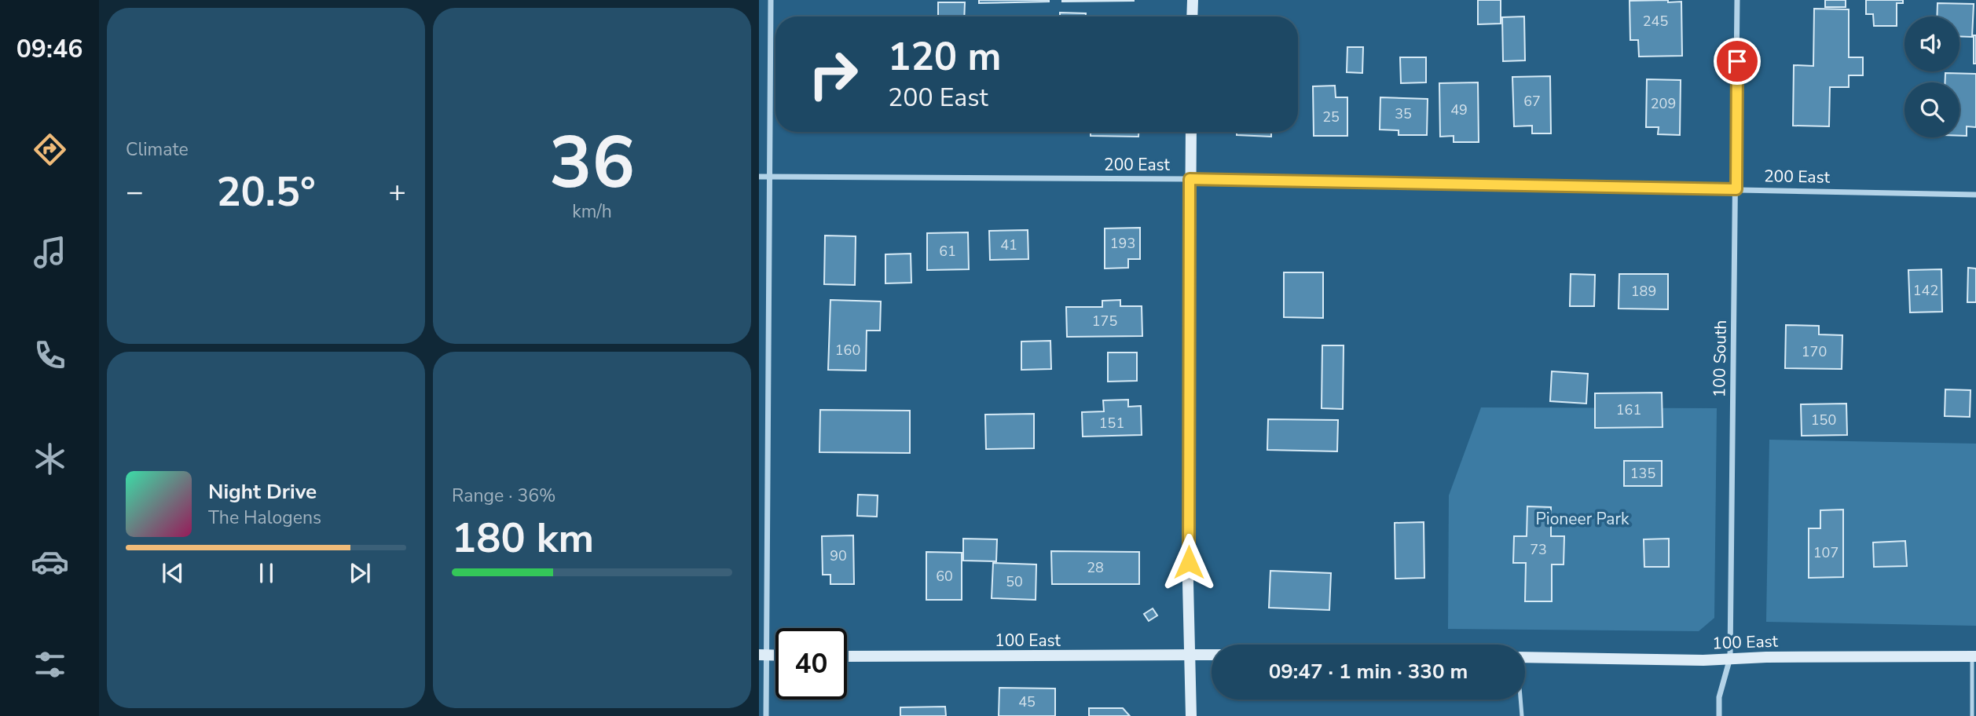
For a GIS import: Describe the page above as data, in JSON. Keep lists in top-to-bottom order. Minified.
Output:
{"streets":{"main road":["100 East"],"street":["200 East","100 South"]},"crossings":[["200 East","100 South"],["100 South","100 East"]],"parks":["Pioneer Park"],"house_numbers":["245","67","209","49","35","25","193","41","61","142","189","175","160","170","161","150","151","135","73","107","90","28","60","50","45"],"page":{"tabs":"09:46","tile":["Climate",["36","km/h"],["Range · 36%","180 km"]],"turn":["120 m","200 East"],"heat":["−","20.5°","+"],"song":["Night Drive","The Halogens"],"limit":"40","trip":"09:47 · 1 min · 330 m"}}
